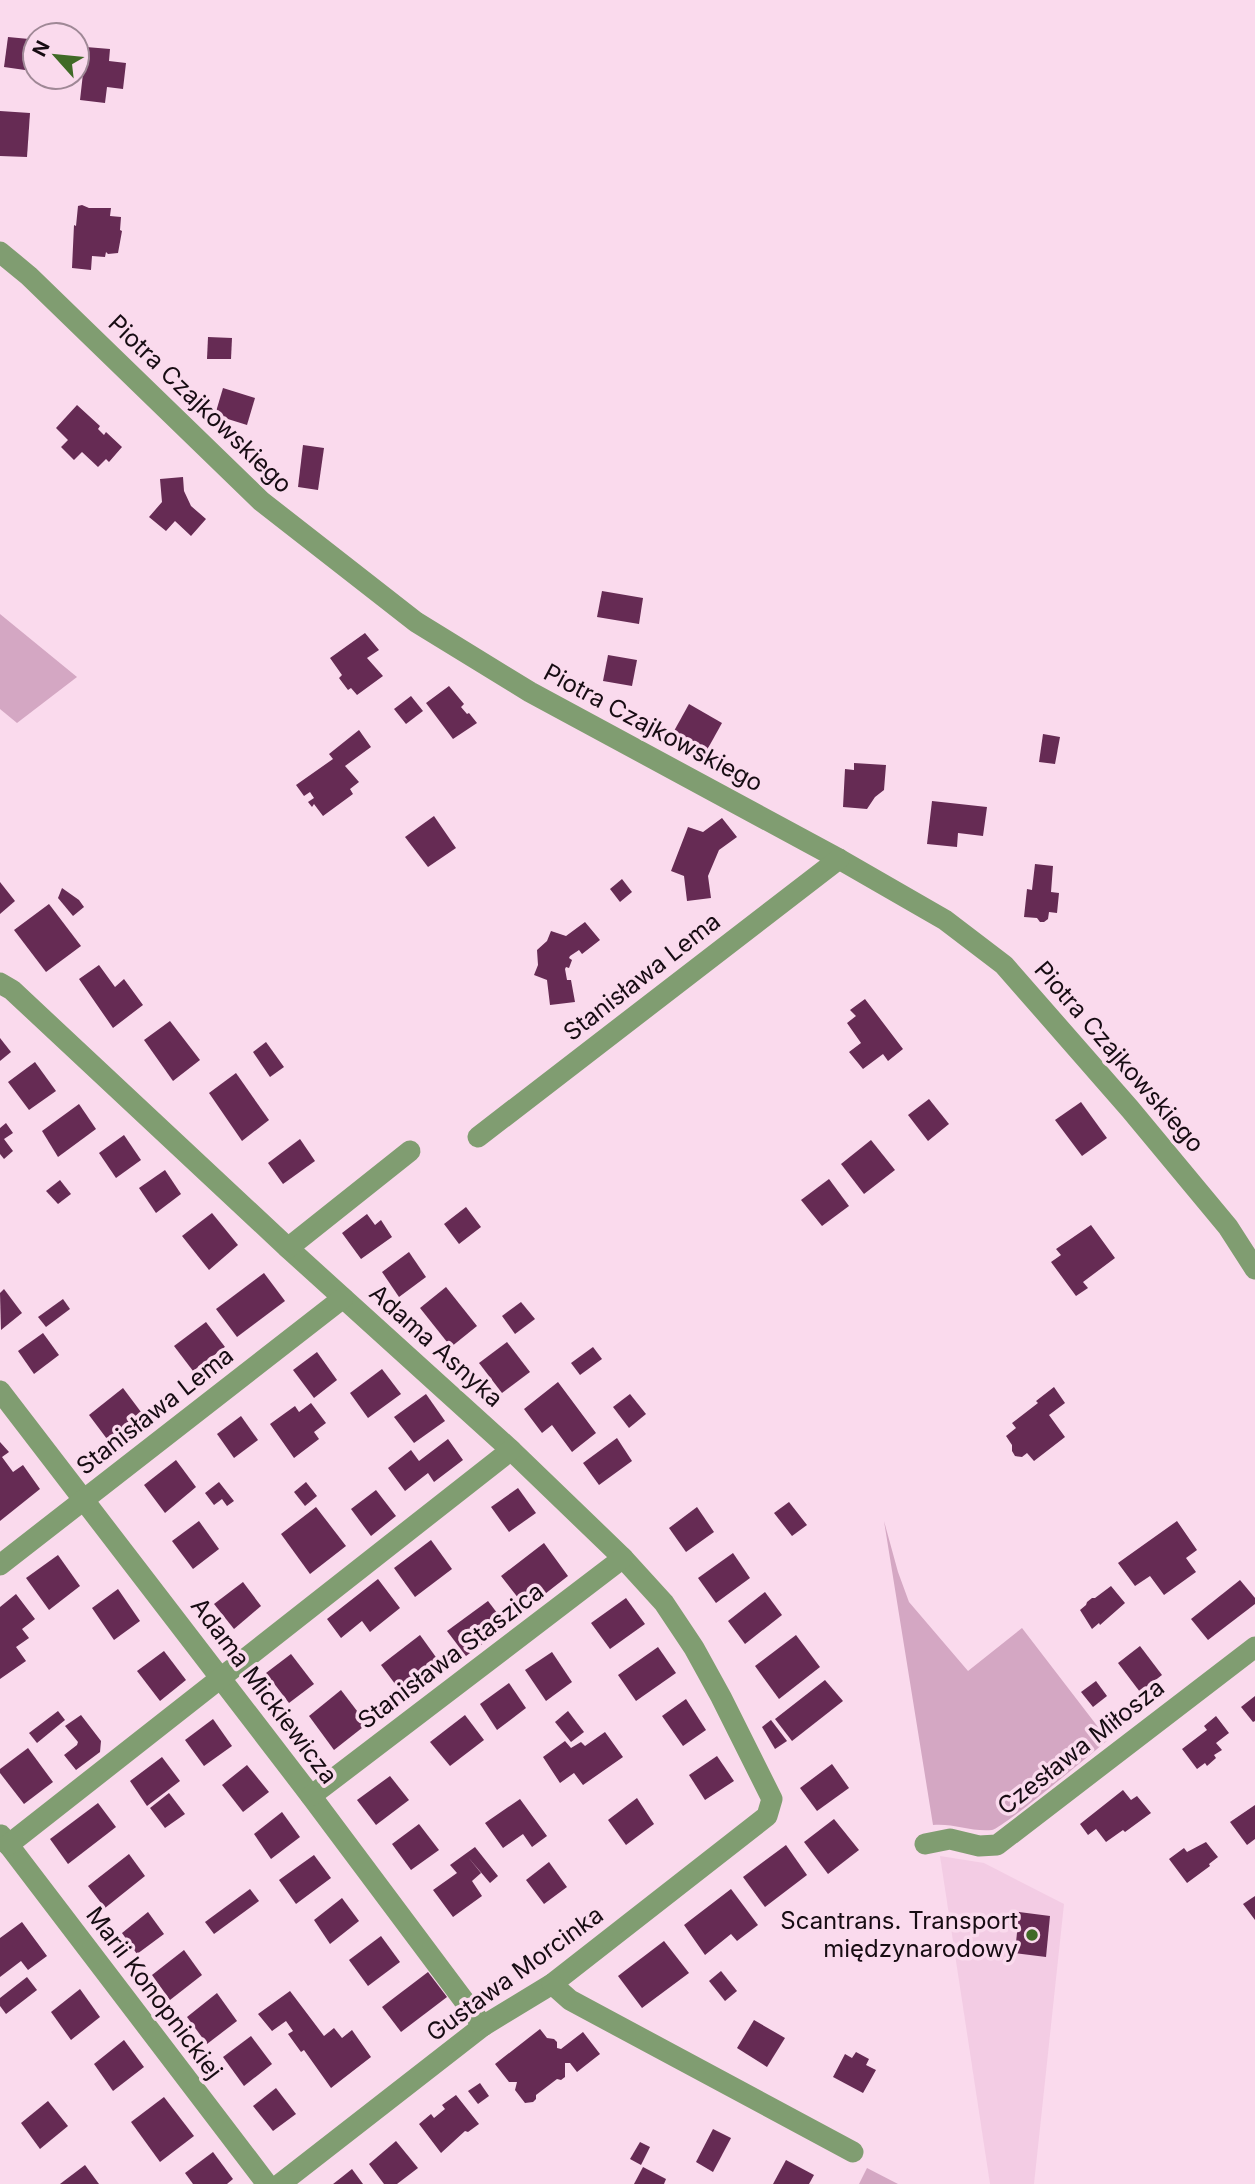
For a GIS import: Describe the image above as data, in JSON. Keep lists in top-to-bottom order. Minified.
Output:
{"streets":{"street":["Piotra Czajkowskiego","Stanisława Lema","Adama Asnyka","Stanisława Staszica","Adama Mickiewicza","Czesława Miłosza","Gustawa Morcinka","Marii Konopnickiej"]},"crossings":[["Piotra Czajkowskiego","Stanisława Lema"],["Stanisława Lema","Adama Asnyka"],["Stanisława Lema","Adama Mickiewicza"],["Adama Asnyka","Stanisława Staszica"],["Adama Asnyka","Gustawa Morcinka"],["Stanisława Staszica","Adama Mickiewicza"],["Adama Mickiewicza","Gustawa Morcinka"]],"places":["Scantrans. Transport międzynarodowy"],"north":"top left"}
